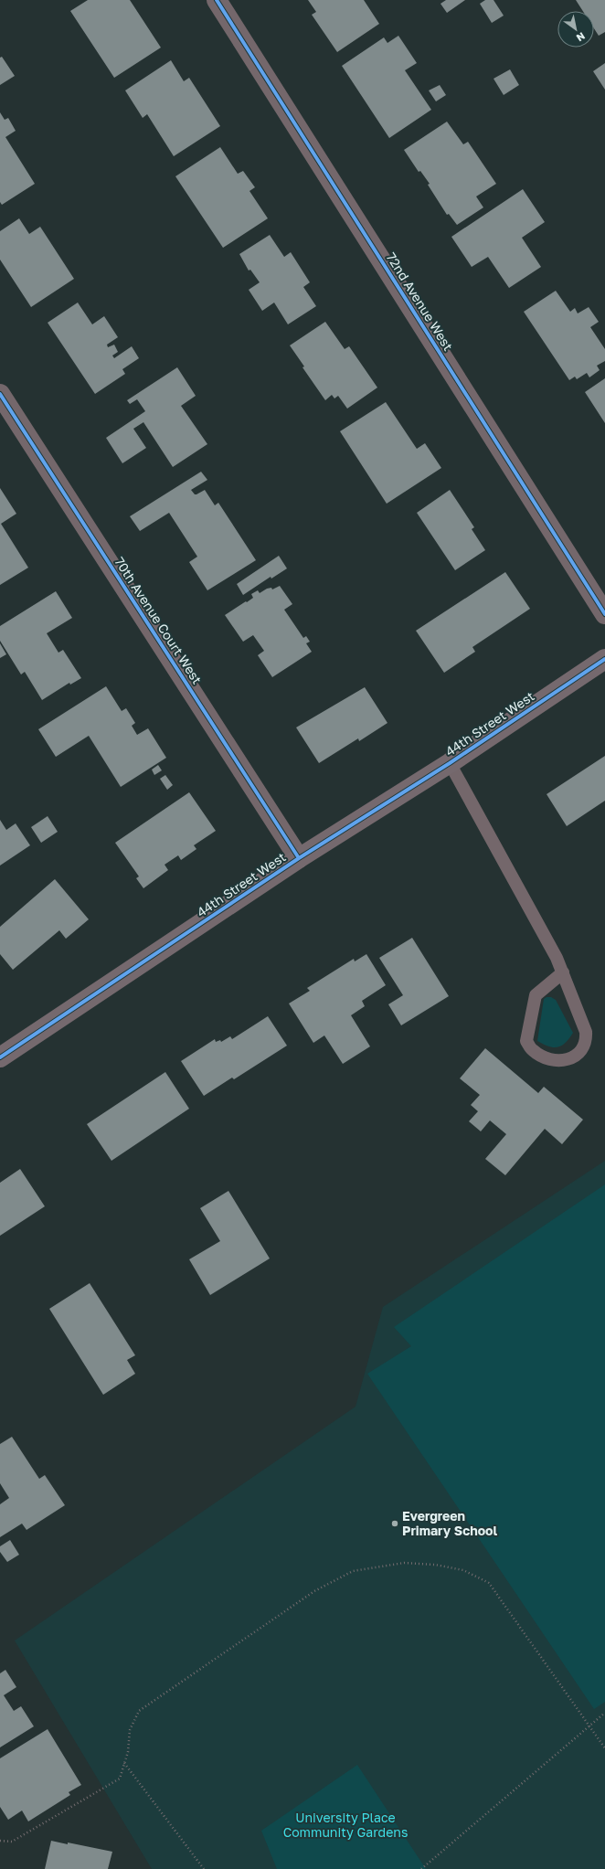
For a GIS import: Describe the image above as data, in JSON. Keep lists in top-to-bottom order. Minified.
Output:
{"streets":{"street":["72nd Avenue West","70th Avenue Court West","44th Street West"]},"crossings":[["70th Avenue Court West","44th Street West"]],"parks":["University Place Community Gardens"],"places":["Evergreen Primary School"],"north":"bottom right"}
